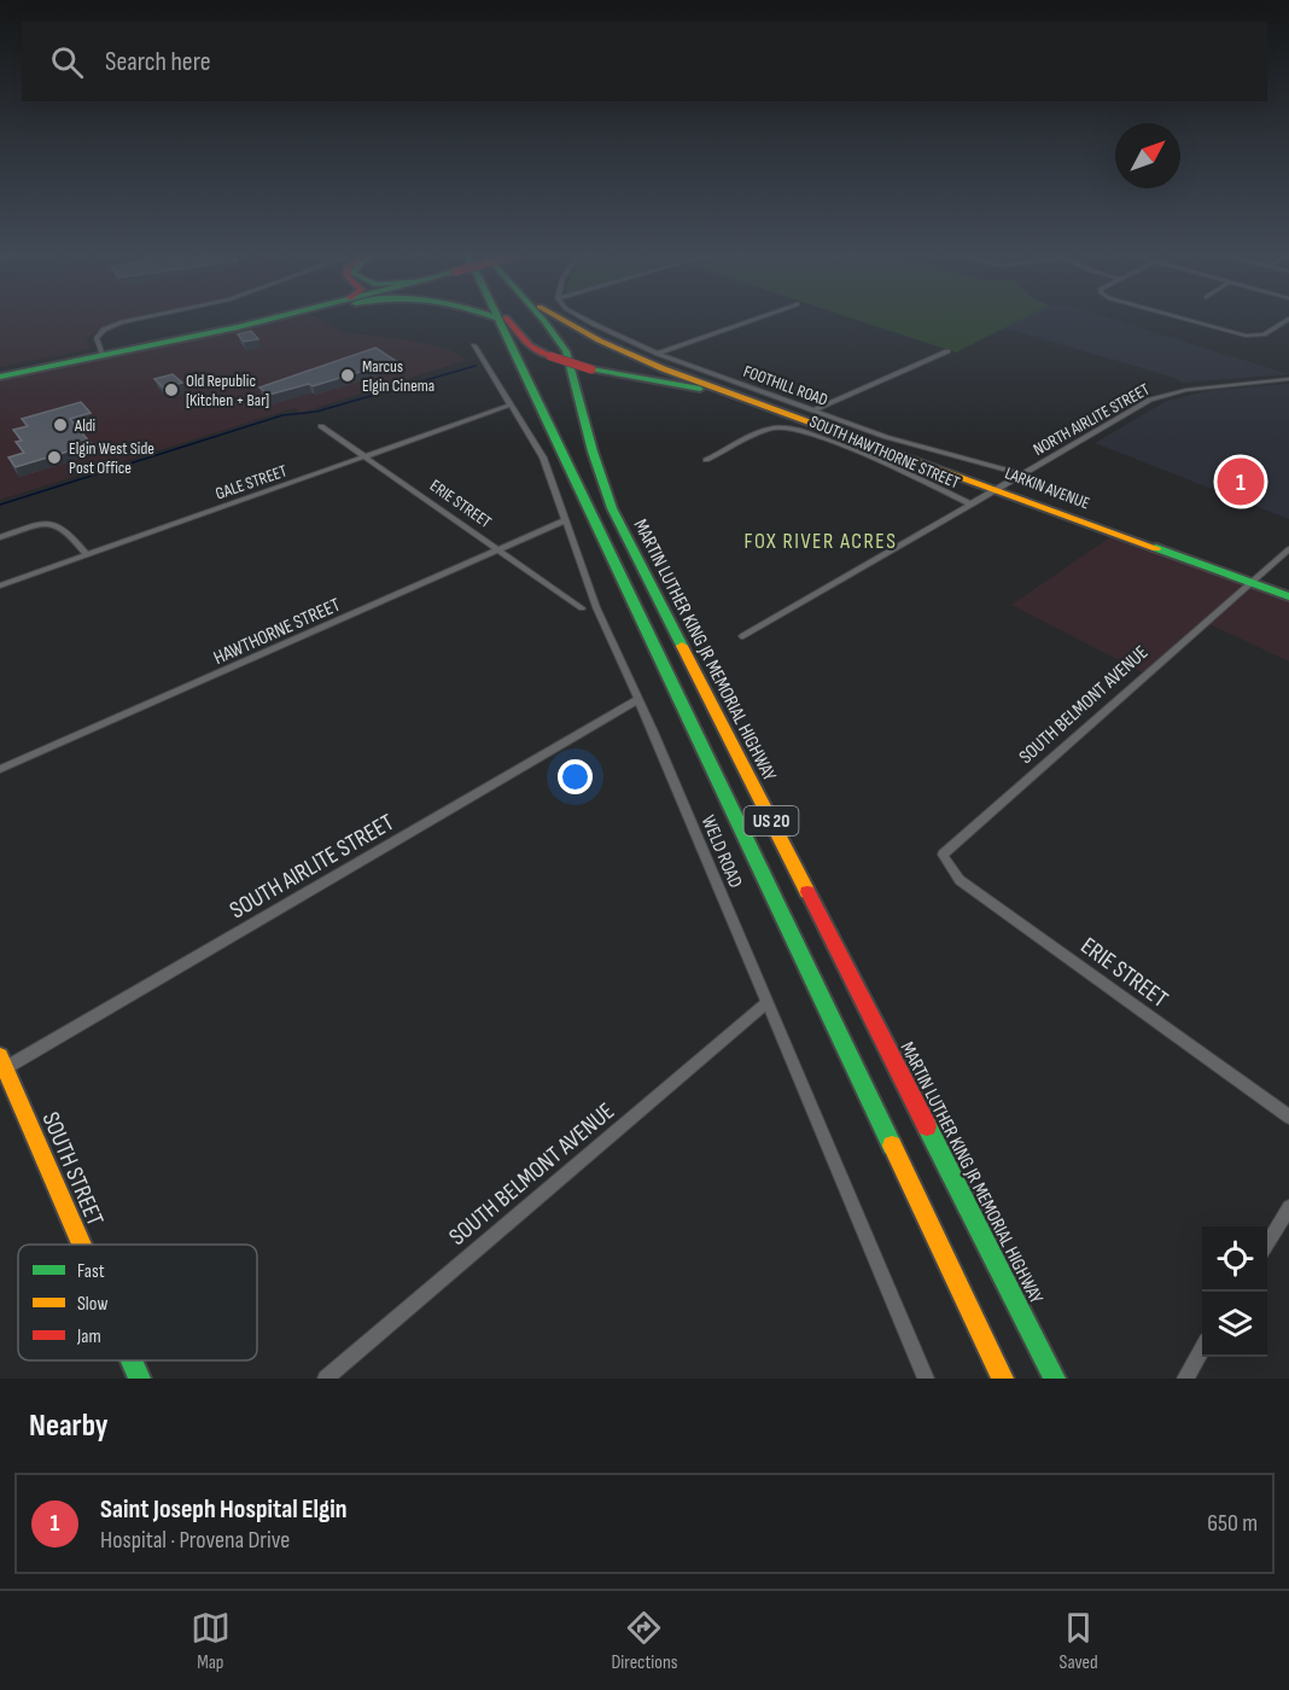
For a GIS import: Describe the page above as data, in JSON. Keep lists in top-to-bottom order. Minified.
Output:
{"streets":{"main road":["LARKIN AVENUE","MARTIN LUTHER KING JR MEMORIAL HIGHWAY","US 20","SOUTH STREET"],"street":["FOOTHILL ROAD","NORTH AIRLITE STREET","SOUTH HAWTHORNE STREET","GALE STREET","ERIE STREET","HAWTHORNE STREET","SOUTH BELMONT AVENUE","WELD ROAD","SOUTH AIRLITE STREET"]},"crossings":[["FOOTHILL ROAD","NORTH AIRLITE STREET"],["NORTH AIRLITE STREET","LARKIN AVENUE"],["GALE STREET","ERIE STREET"],["GALE STREET","WELD ROAD"],["LARKIN AVENUE","SOUTH BELMONT AVENUE"],["ERIE STREET","HAWTHORNE STREET"],["ERIE STREET","SOUTH BELMONT AVENUE"],["HAWTHORNE STREET","WELD ROAD"],["SOUTH BELMONT AVENUE","WELD ROAD"],["WELD ROAD","SOUTH AIRLITE STREET"],["SOUTH AIRLITE STREET","SOUTH STREET"]],"districts":["FOX RIVER ACRES"],"places":["Marcus Elgin Cinema","Old Republic [Kitchen + Bar]","Aldi","Elgin West Side Post Office"],"legend":["Fast","Slow","Jam"],"north":"top right","page":{"search":"Search here","pins":"1","heading":"Nearby","list":[{"mark":"1","name":"Saint Joseph Hospital Elgin","note":"Hospital · Provena Drive","value":"650 m"}],"nav":["Map","Directions","Saved"]}}
